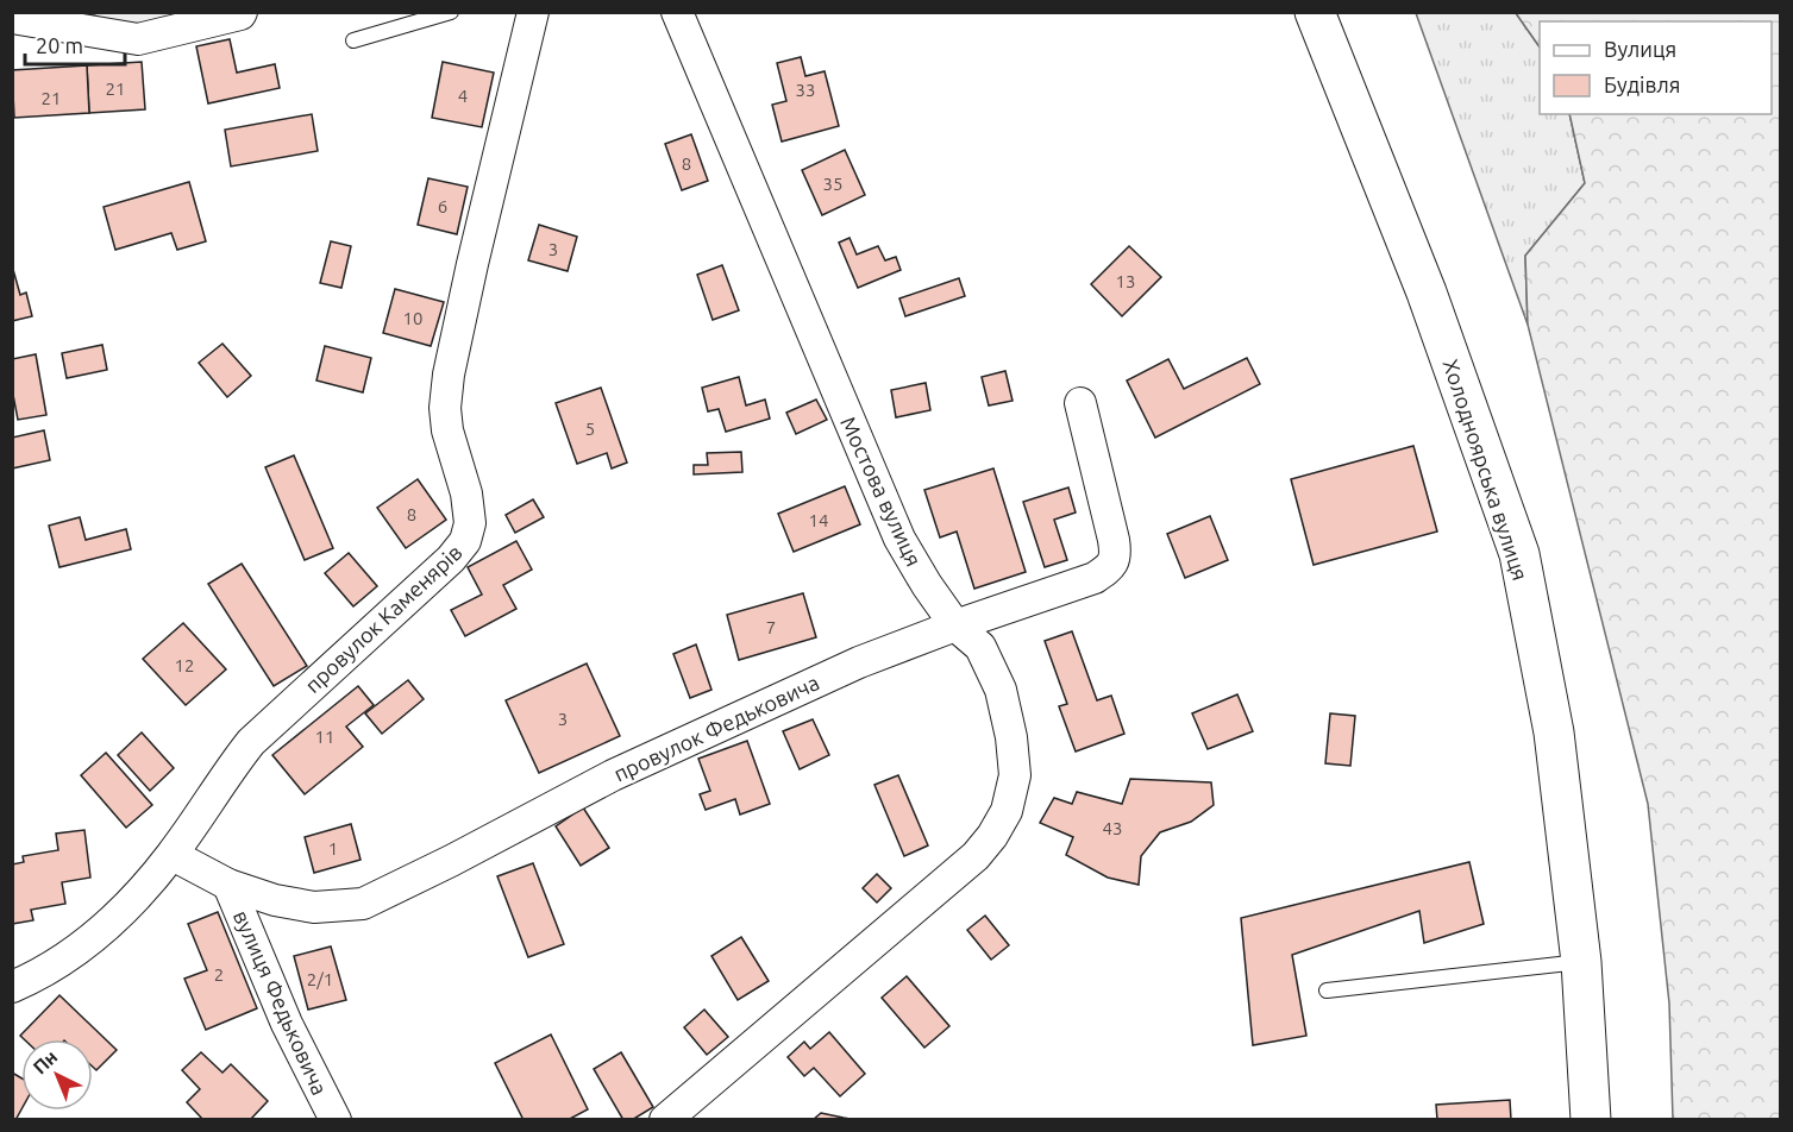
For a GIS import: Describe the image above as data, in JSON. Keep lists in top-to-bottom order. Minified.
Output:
{"streets":{"main road":["Холодноярська вулиця"],"street":["Мостова вулиця","провулок Каменярів","провулок Федьковича","вулиця Федьковича"]},"crossings":[["Мостова вулиця","провулок Федьковича"],["провулок Каменярів","провулок Федьковича"],["провулок Федьковича","вулиця Федьковича"]],"house_numbers":["21","33","4","21","8","35","6","3","13","10","5","8","14","7","12","3","11","43","1","2","2/1"],"legend":["Вулиця","Будівля"],"scale_bar":"20 m","north":"top left"}
